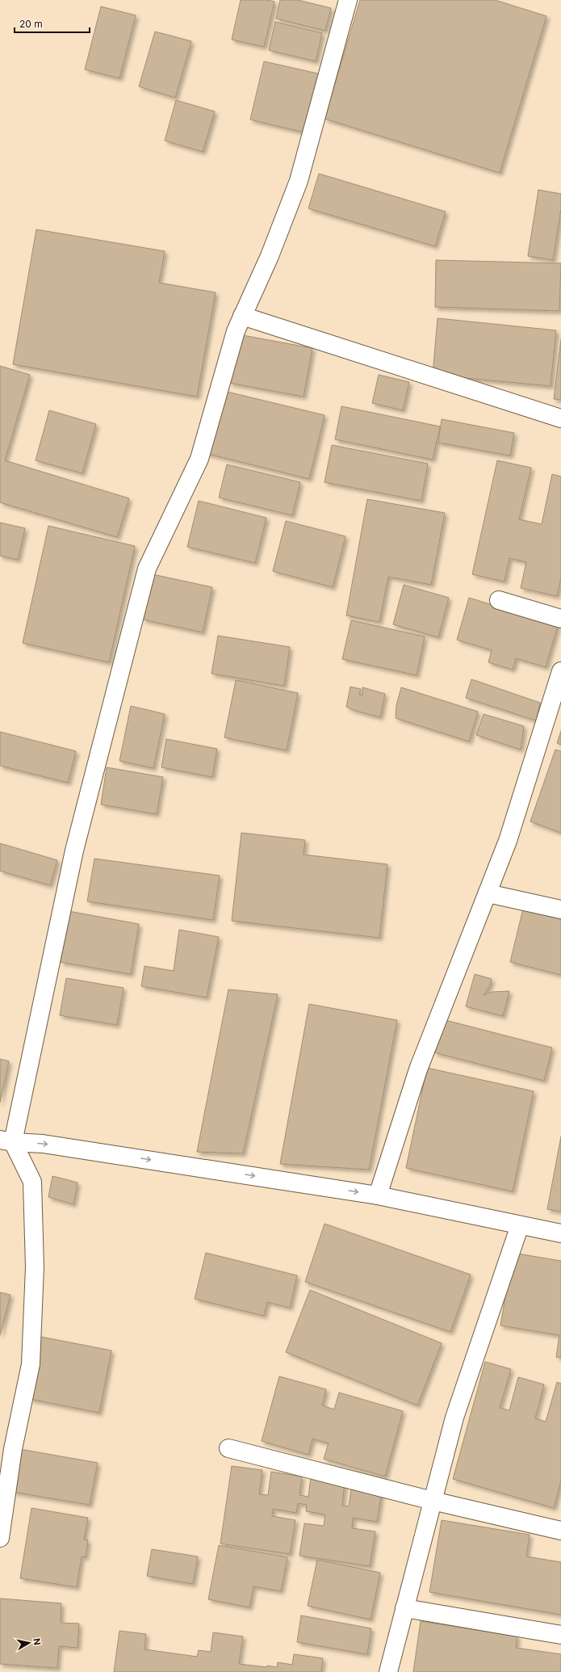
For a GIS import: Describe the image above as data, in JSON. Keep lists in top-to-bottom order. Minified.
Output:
{"scale_bar":"20 m","north":"right"}
